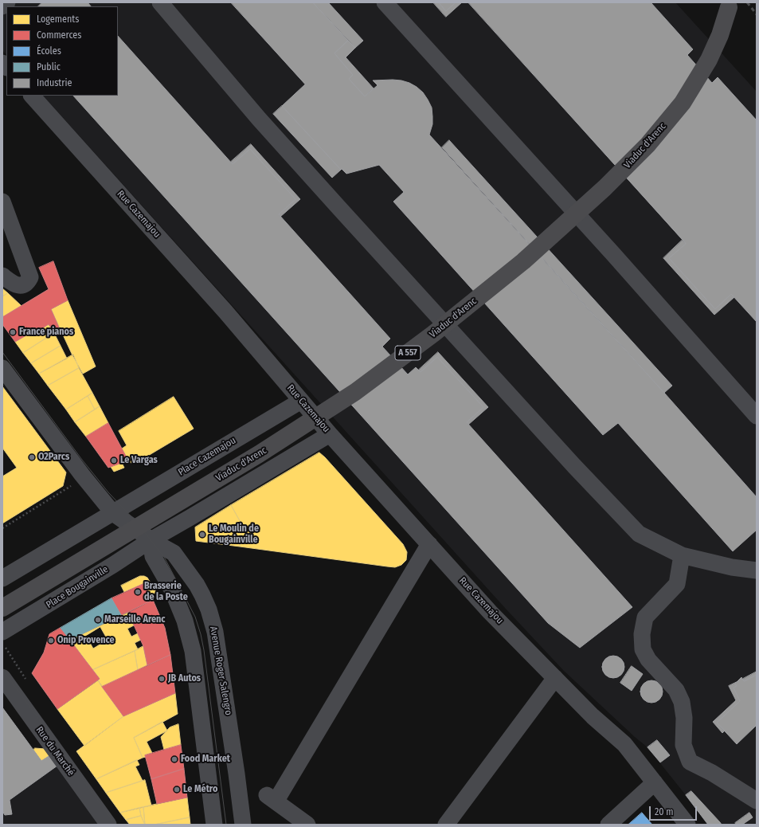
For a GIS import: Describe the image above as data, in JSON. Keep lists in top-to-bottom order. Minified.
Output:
{"streets":{"highway":["Viaduc d'Arenc","A 557"],"street":["Rue Cazemajou","Place Cazemajou","Place Bougainville","Avenue Roger Salengro","Rue du Marché"]},"crossings":[["Rue Cazemajou","Place Cazemajou"],["Place Cazemajou","Avenue Roger Salengro"],["Place Bougainville","Avenue Roger Salengro"]],"places":["France pianos","O2Parcs","Le Vargas","Le Moulin de Bougainville","Brasserie de la Poste","Marseille Arenc","Onip Provence","JB Autos","Food Market","Le Métro"],"legend":["Logements","Commerces","Écoles","Public","Industrie"],"scale_bar":"20 m"}
